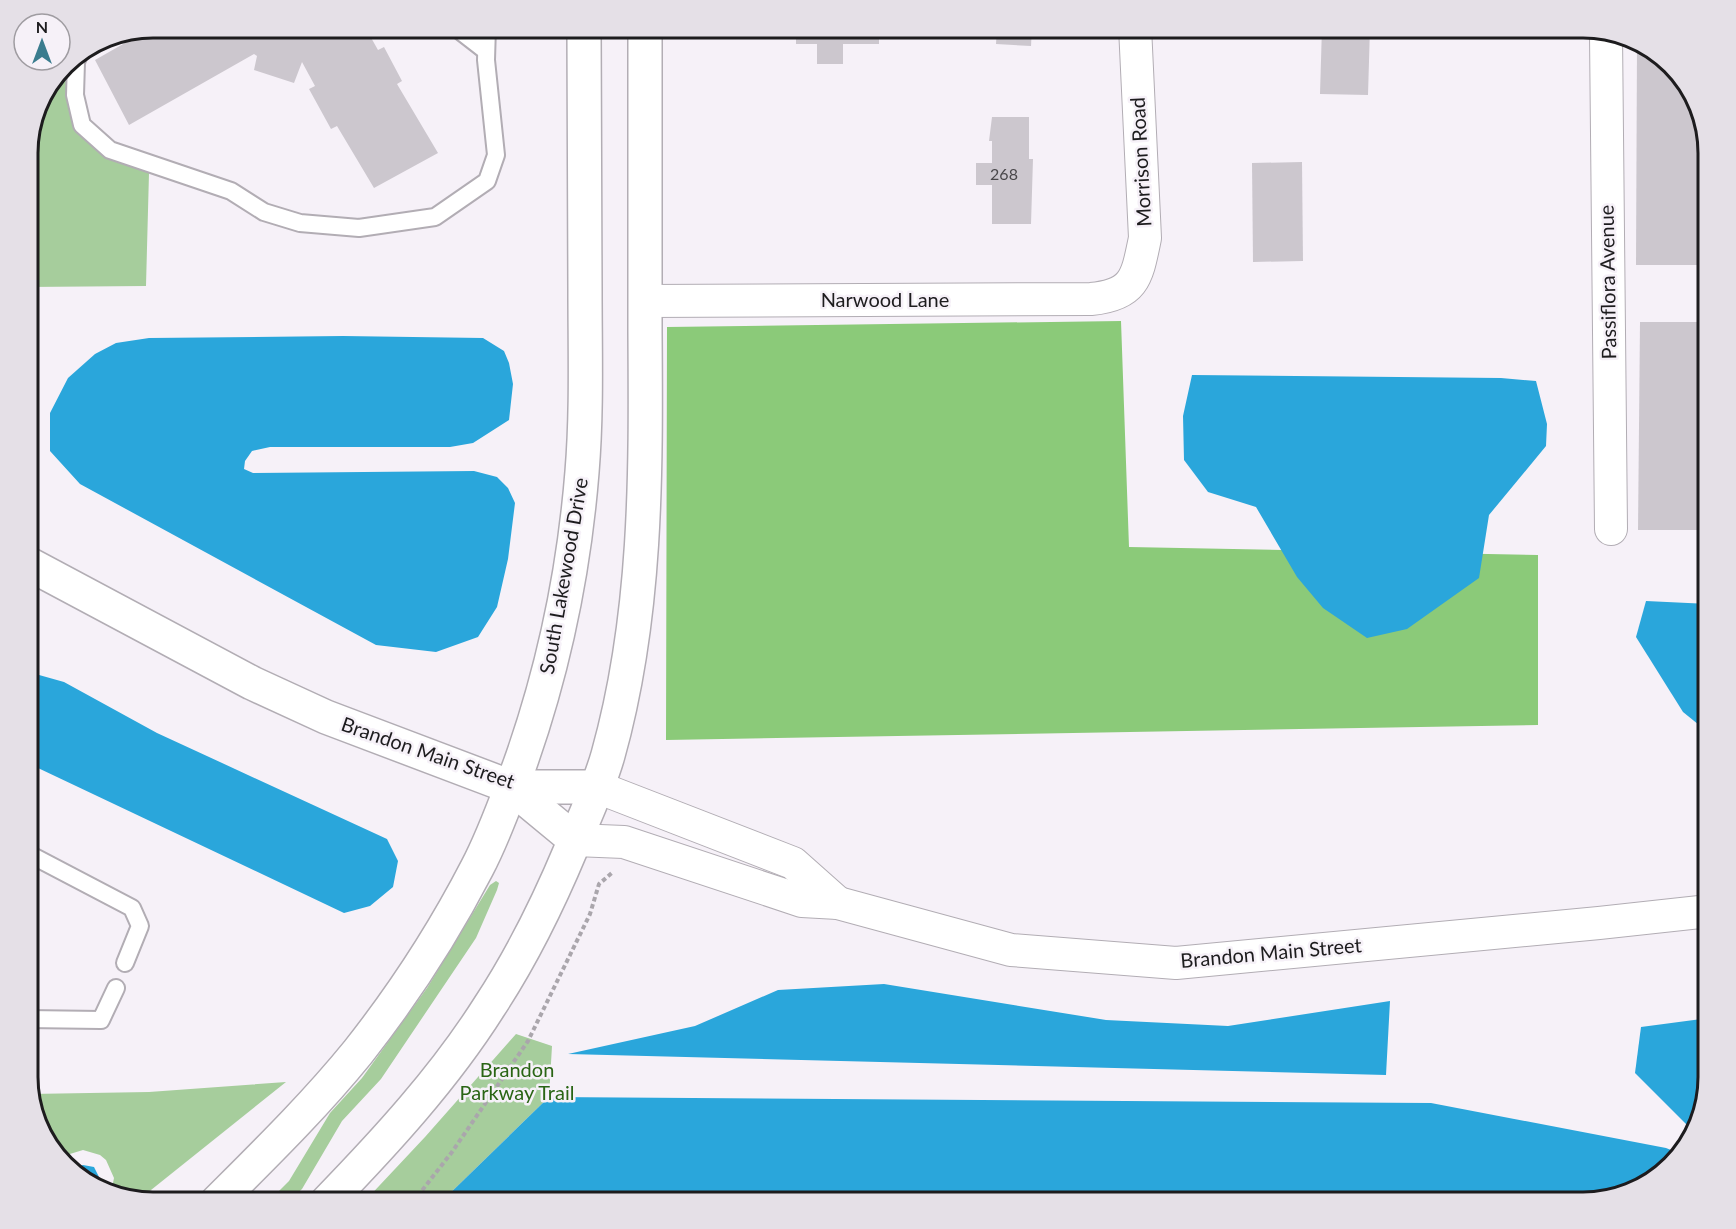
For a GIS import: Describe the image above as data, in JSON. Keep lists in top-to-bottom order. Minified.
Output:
{"streets":{"main road":["South Lakewood Drive","Brandon Main Street"],"street":["Morrison Road","Passiflora Avenue","Narwood Lane"]},"crossings":[["Morrison Road","Narwood Lane"],["South Lakewood Drive","Brandon Main Street"]],"parks":["Brandon Parkway Trail"],"house_numbers":["268"],"north":"top"}
